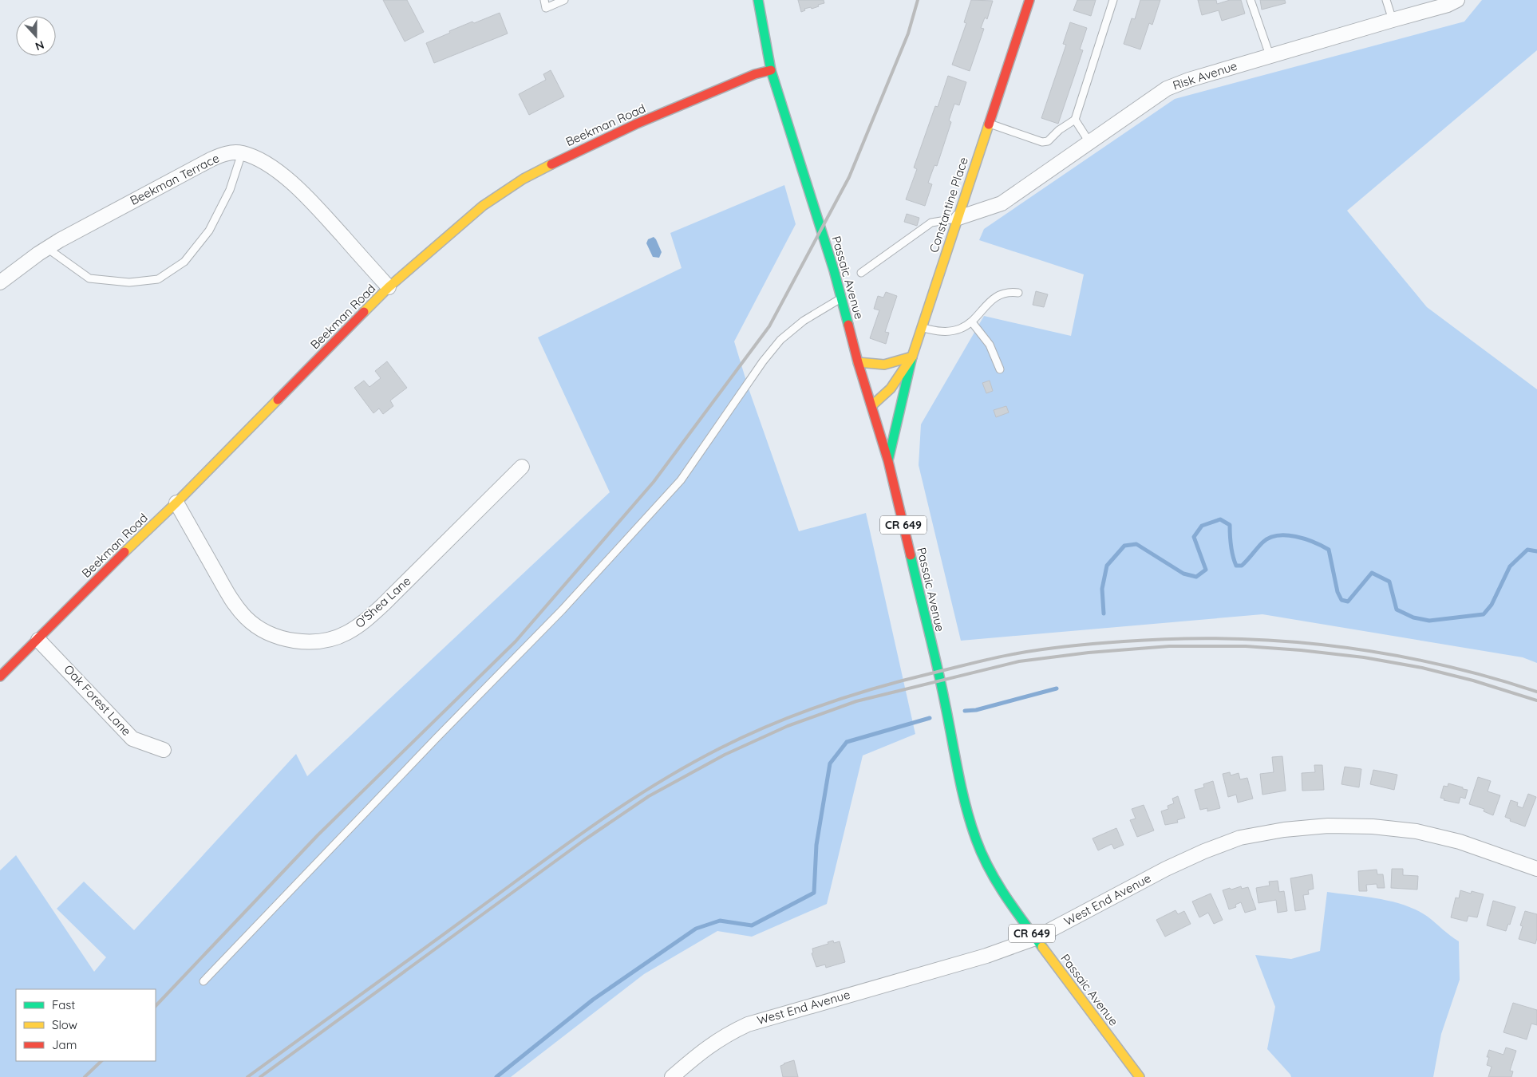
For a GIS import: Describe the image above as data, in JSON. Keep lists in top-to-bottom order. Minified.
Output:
{"streets":{"street":["Risk Avenue","Beekman Road","Beekman Terrace","Constantine Place","Passaic Avenue","CR 649","O'Shea Lane","Oak Forest Lane","West End Avenue"]},"crossings":[["Risk Avenue","Constantine Place"],["Beekman Road","Beekman Terrace"],["Beekman Road","Passaic Avenue"],["Beekman Road","O'Shea Lane"],["Beekman Road","Oak Forest Lane"],["Constantine Place","Passaic Avenue"],["Passaic Avenue","West End Avenue"]],"legend":["Fast","Slow","Jam"],"north":"bottom"}
